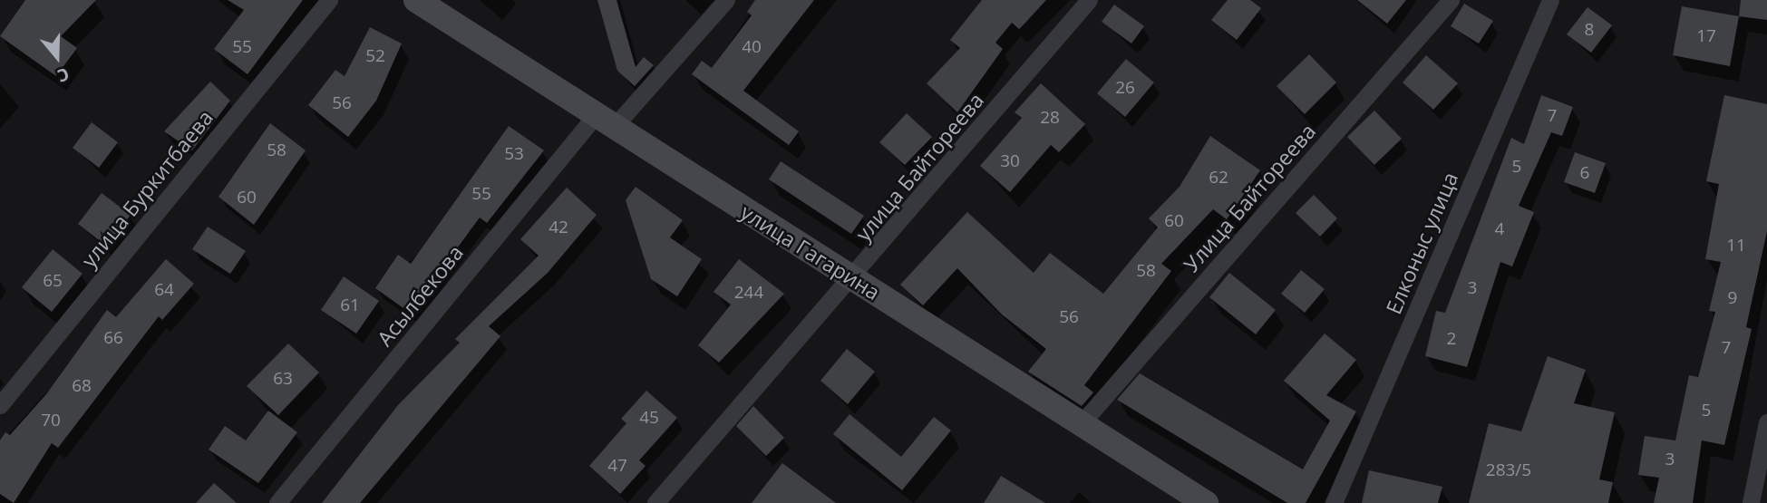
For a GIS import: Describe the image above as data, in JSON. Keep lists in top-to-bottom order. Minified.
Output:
{"streets":{"main road":["улица Гагарина"],"street":["улица Байтореева","улица Буркитбаева","Улица Байтореева","Елконыс улица","Асылбекова"]},"crossings":[["улица Байтореева","улица Гагарина"],["Улица Байтореева","улица Гагарина"],["улица Гагарина","Асылбекова"]],"house_numbers":["8","17","55","40","52","26","56","7","28","58","53","30","5","6","62","55","60","60","42","4","11","58","65","3","64","244","9","61","56","66","2","7","63","68","5","45","70","3","47","283/5"],"north":"bottom"}
